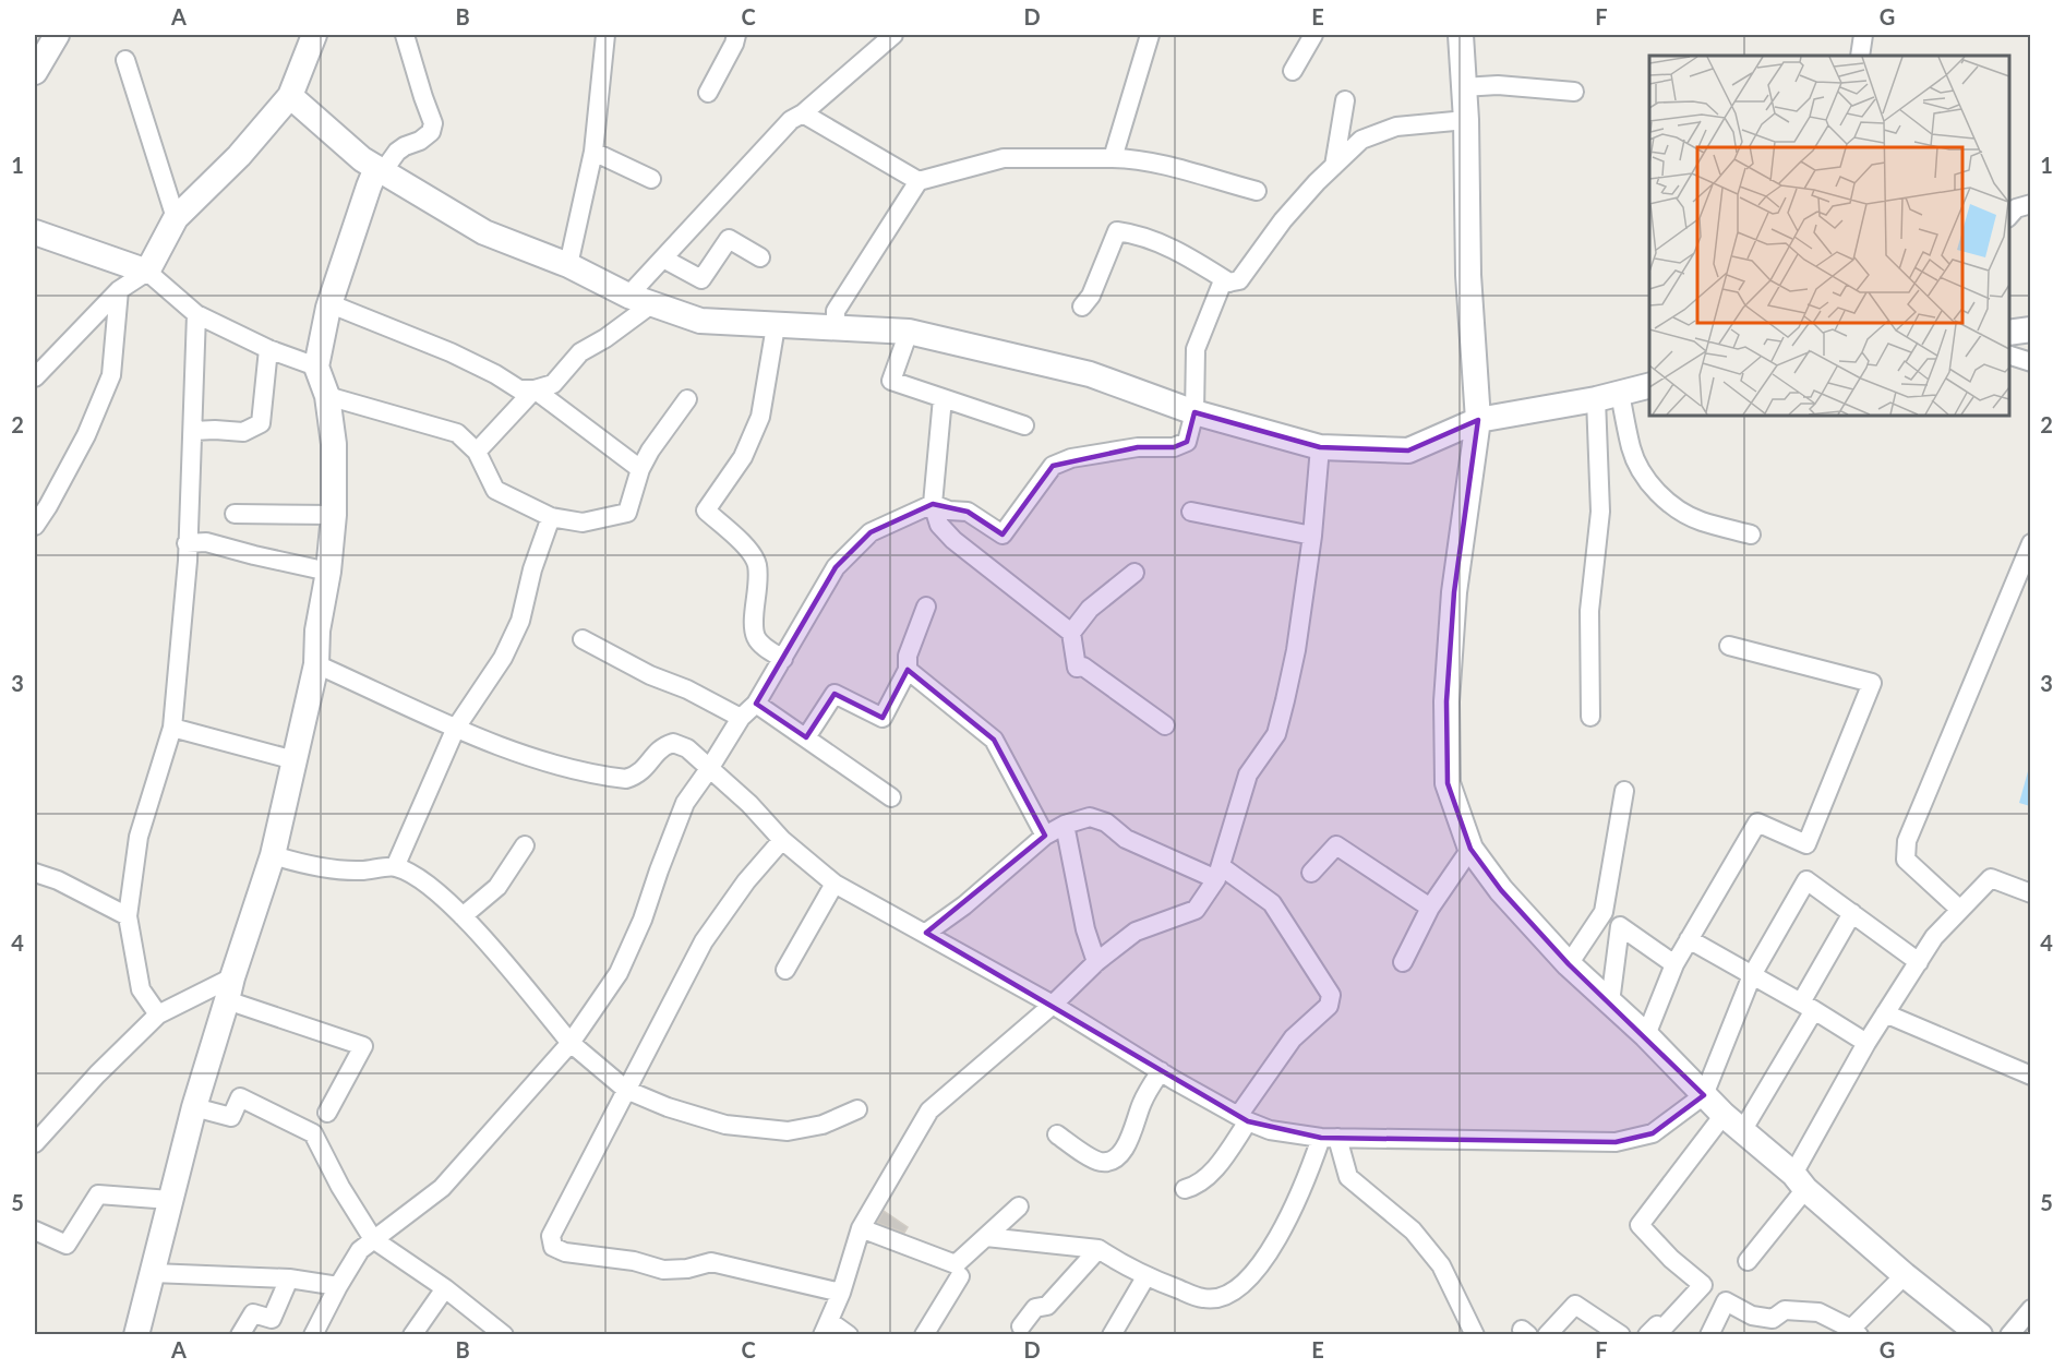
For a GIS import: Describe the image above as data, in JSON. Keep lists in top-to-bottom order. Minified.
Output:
{"grid":{"columns":["A","B","C","D","E","F","G"],"rows":["1","2","3","4","5"]}}
